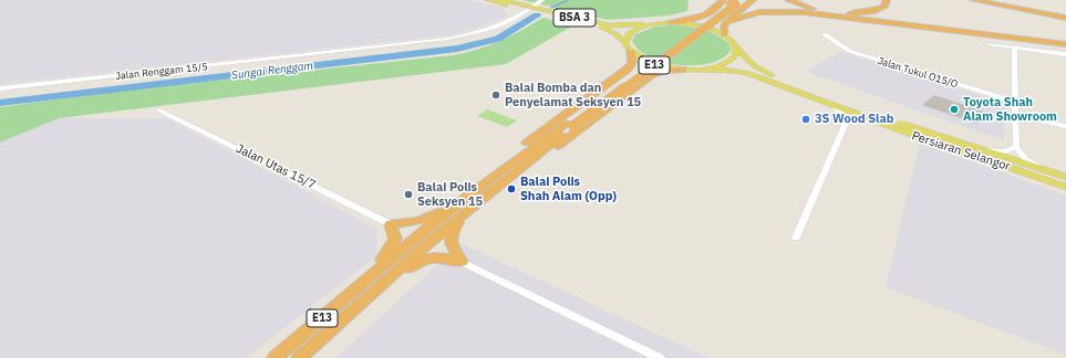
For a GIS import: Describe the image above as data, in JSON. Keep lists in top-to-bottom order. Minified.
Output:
{"streets":{"highway":["E13"],"main road":["BSA 3","Persiaran Selangor"],"street":["Jalan Renggam 15/5","Jalan Tukul O15/O","Jalan Utas 15/7"]},"crossings":[["BSA 3","Jalan Renggam 15/5"]],"water":["Sungai Renggam"],"places":["Balai Bomba dan Penyelamat Seksyen 15","Toyota Shah Alam Showroom","3S Wood Slab","Balai Polis Shah Alam (Opp)","Balai Polis Seksyen 15"]}
